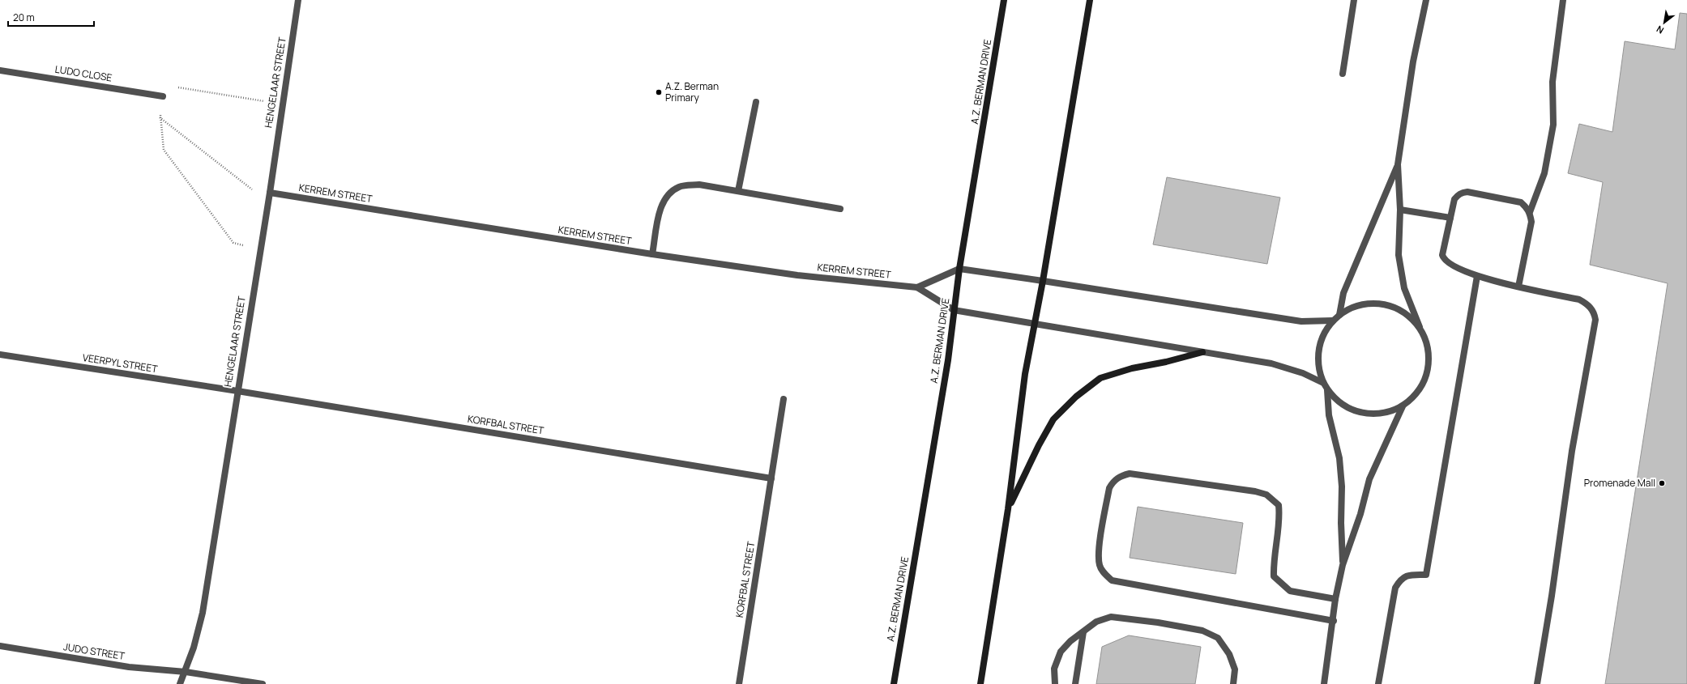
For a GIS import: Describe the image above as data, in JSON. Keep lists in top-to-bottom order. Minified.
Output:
{"streets":{"main road":["A.Z. BERMAN DRIVE"],"street":["LUDO CLOSE","HENGELAAR STREET","KERREM STREET","VEERPYL STREET","KORFBAL STREET","JUDO STREET"]},"crossings":[["A.Z. BERMAN DRIVE","KERREM STREET"],["HENGELAAR STREET","KERREM STREET"],["HENGELAAR STREET","VEERPYL STREET"],["HENGELAAR STREET","KORFBAL STREET"],["HENGELAAR STREET","JUDO STREET"],["VEERPYL STREET","KORFBAL STREET"]],"places":["A.Z. Berman Primary","Promenade Mall"],"scale_bar":"20 m","north":"bottom left"}
